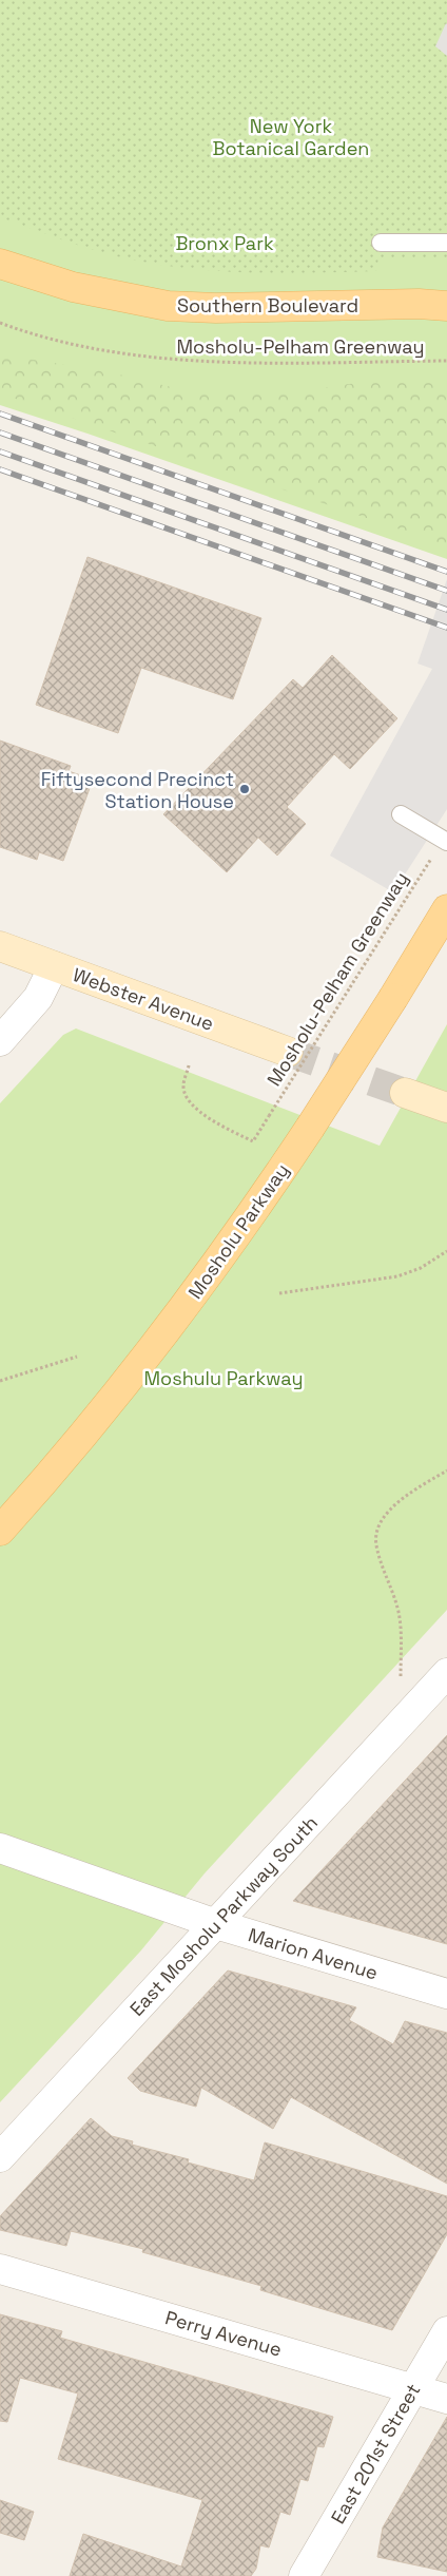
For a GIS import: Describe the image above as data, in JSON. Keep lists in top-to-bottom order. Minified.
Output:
{"streets":{"main road":["Southern Boulevard","Webster Avenue","Mosholu Parkway"],"street":["East Mosholu Parkway South","Marion Avenue","Perry Avenue","East 201st Street"],"path":["Mosholu-Pelham Greenway"]},"crossings":[["East Mosholu Parkway South","Marion Avenue"],["Perry Avenue","East 201st Street"]],"parks":["New York Botanical Garden","Bronx Park","Moshulu Parkway"],"places":["Fiftysecond Precinct Station House"]}
